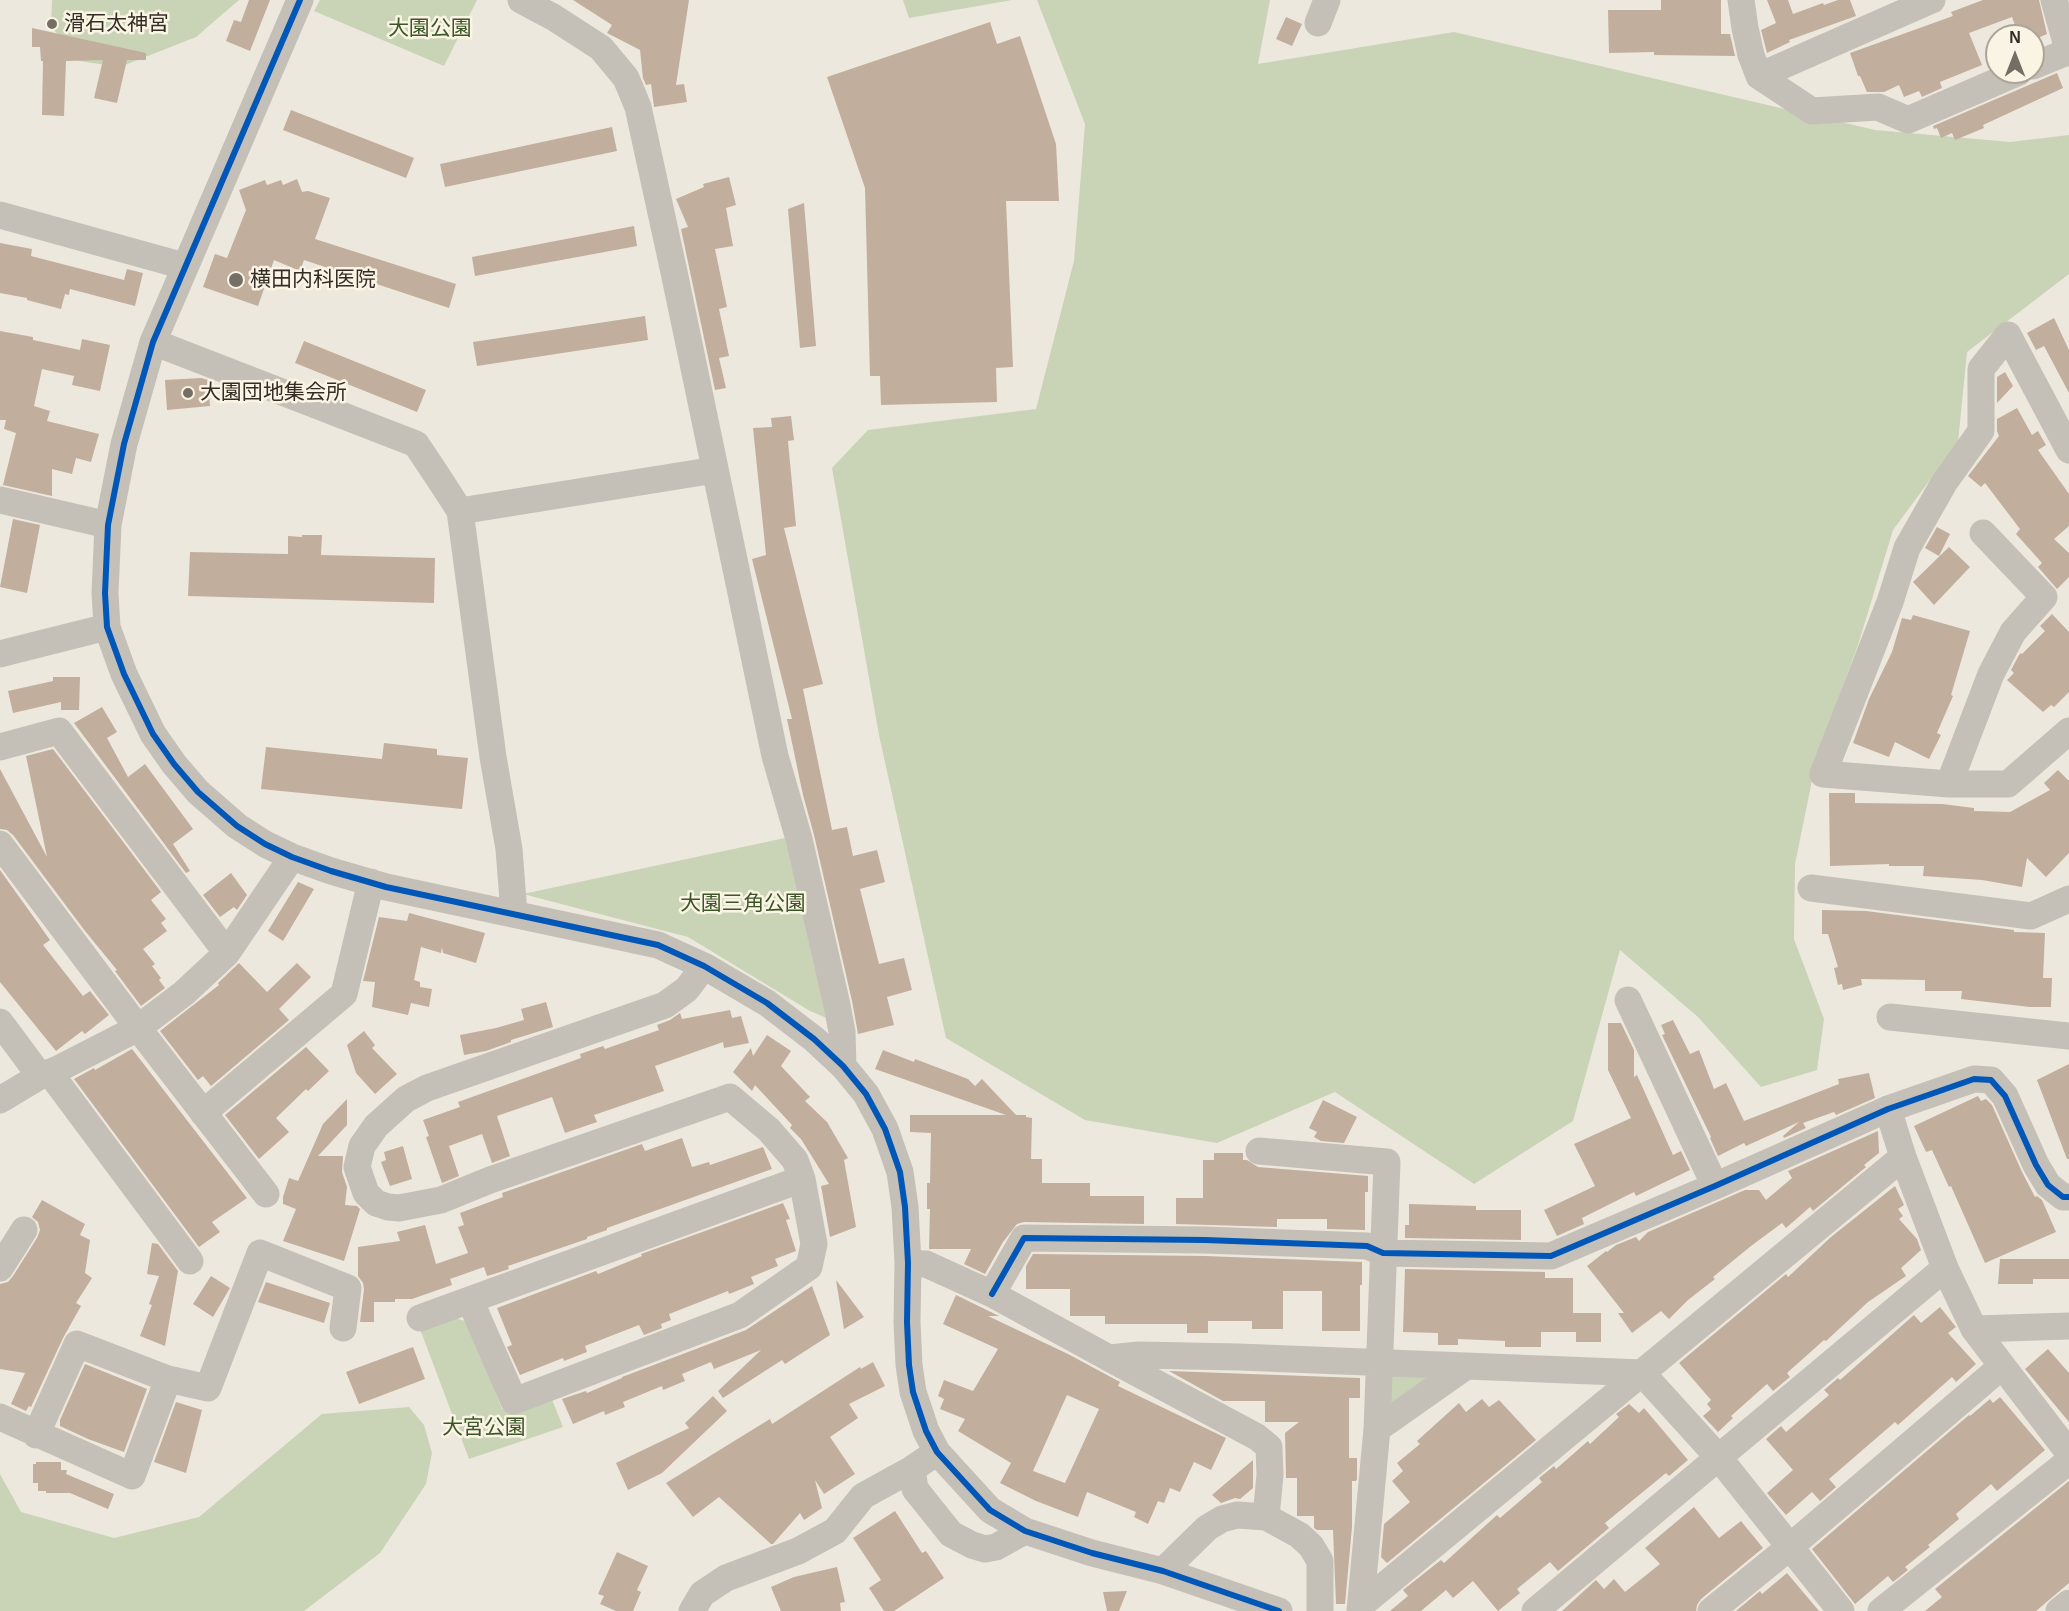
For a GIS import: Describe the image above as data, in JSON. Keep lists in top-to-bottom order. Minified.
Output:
{"parks":["大園公園","大園三角公園","大宮公園"],"places":["滑石太神宮","横田内科医院","大園団地集会所"],"north":"top"}
